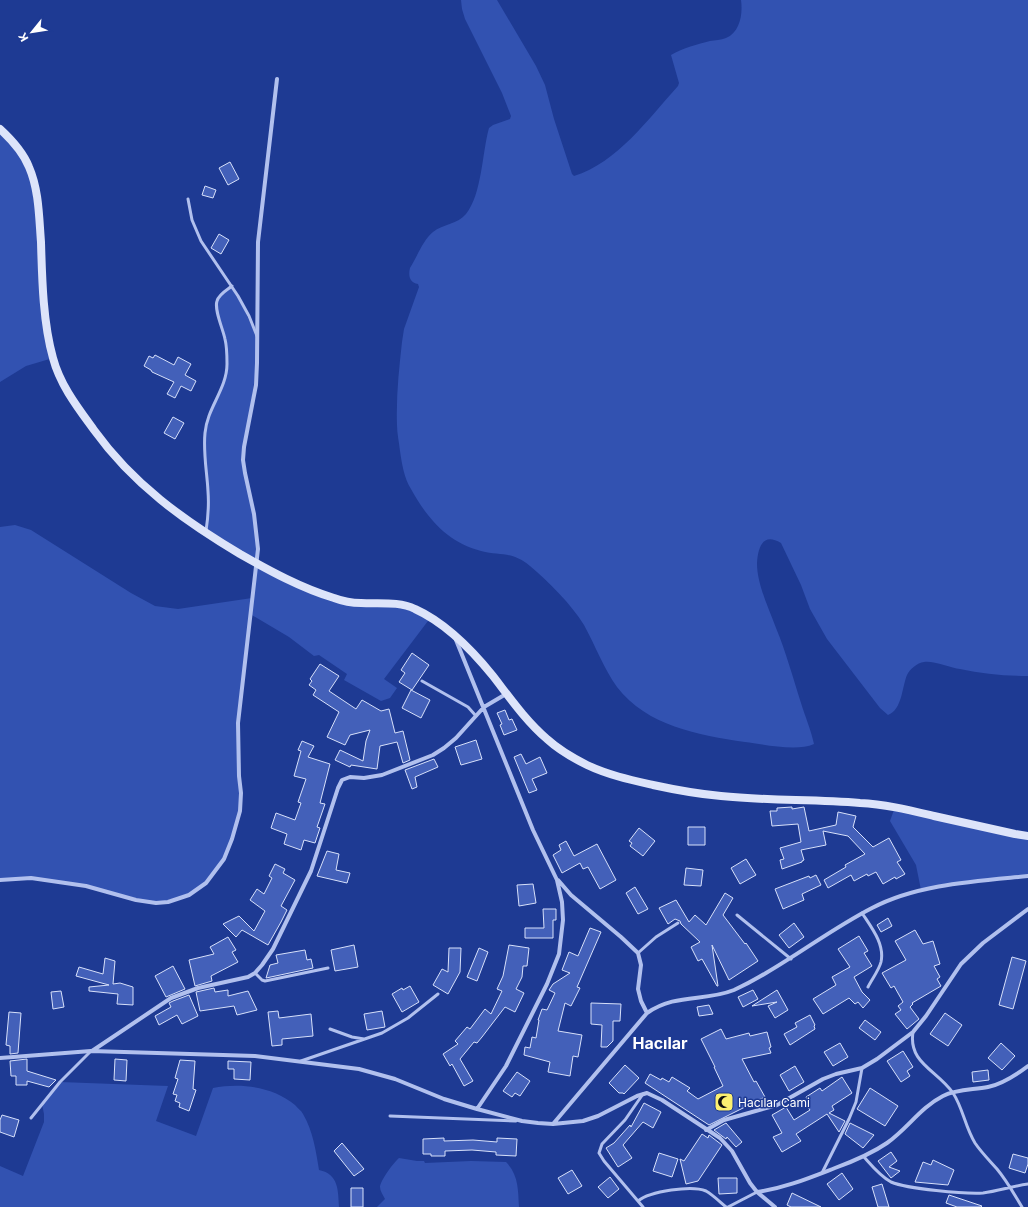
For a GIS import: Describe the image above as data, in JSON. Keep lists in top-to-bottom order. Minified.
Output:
{"districts":["Hacılar"],"places":{"mosque":["Hacılar Cami"]},"north":"bottom left"}
